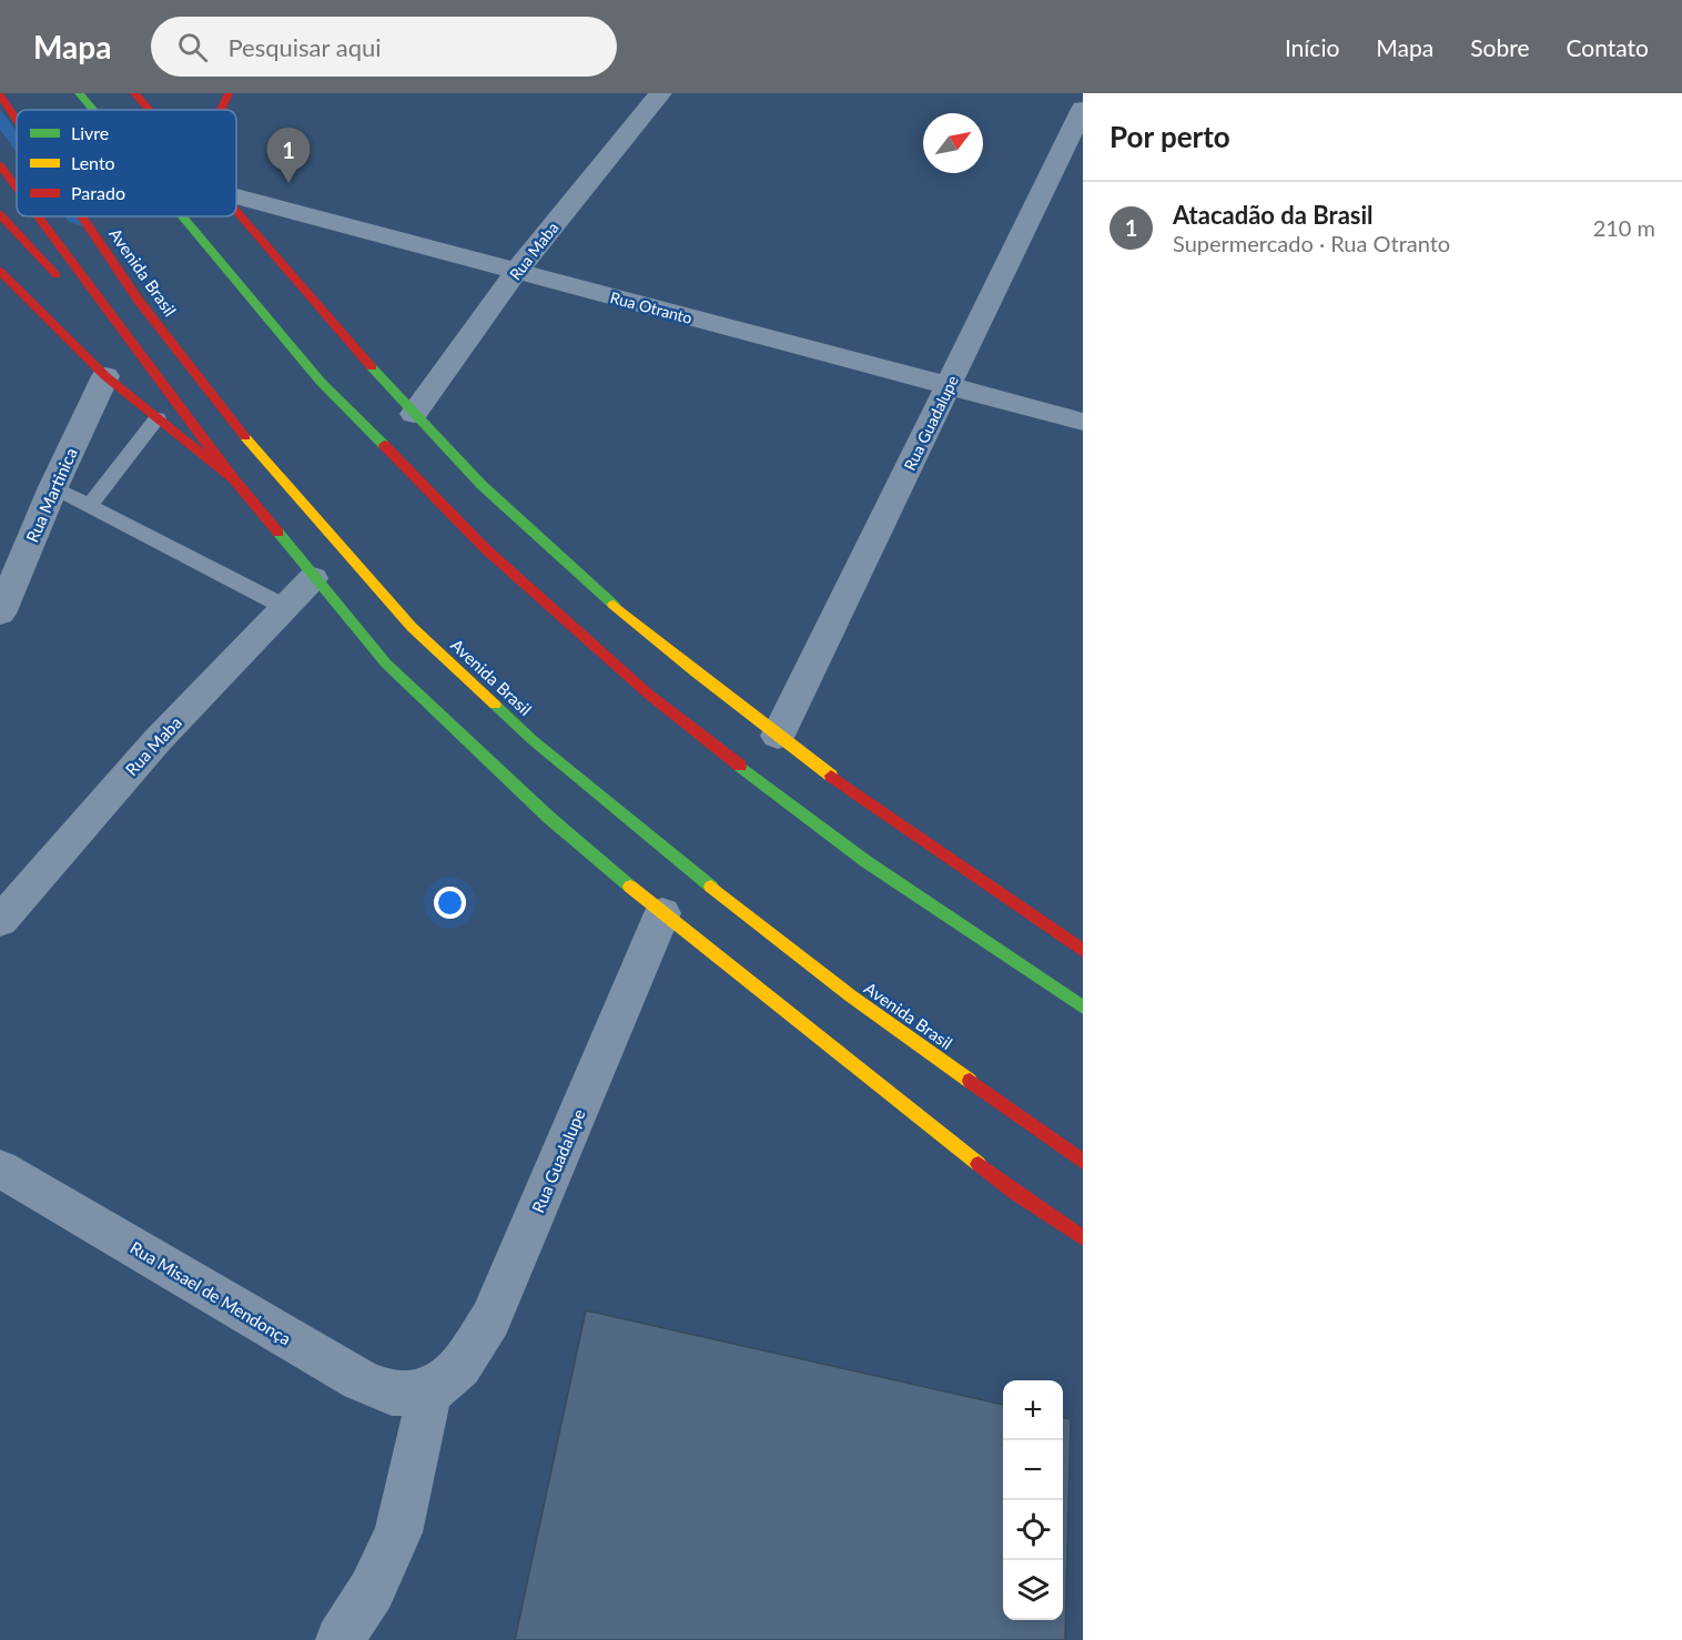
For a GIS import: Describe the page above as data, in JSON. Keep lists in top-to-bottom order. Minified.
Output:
{"streets":{"main road":["Avenida Brasil"],"street":["Rua Maba","Rua Otranto","Rua Guadalupe","Rua Martinica","Rua Misael de Mendonça"]},"crossings":[["Rua Maba","Rua Otranto"],["Rua Otranto","Rua Guadalupe"],["Rua Guadalupe","Rua Misael de Mendonça"]],"legend":["Livre","Lento","Parado"],"north":"top right","page":{"header":"Mapa","search":"Pesquisar aqui","nav":["Início","Mapa","Sobre","Contato"],"heading":"Por perto","pins":"1","list":[{"mark":"1","name":"Atacadão da Brasil","note":"Supermercado · Rua Otranto","value":"210 m"}],"map_buttons":["+","−"]}}
